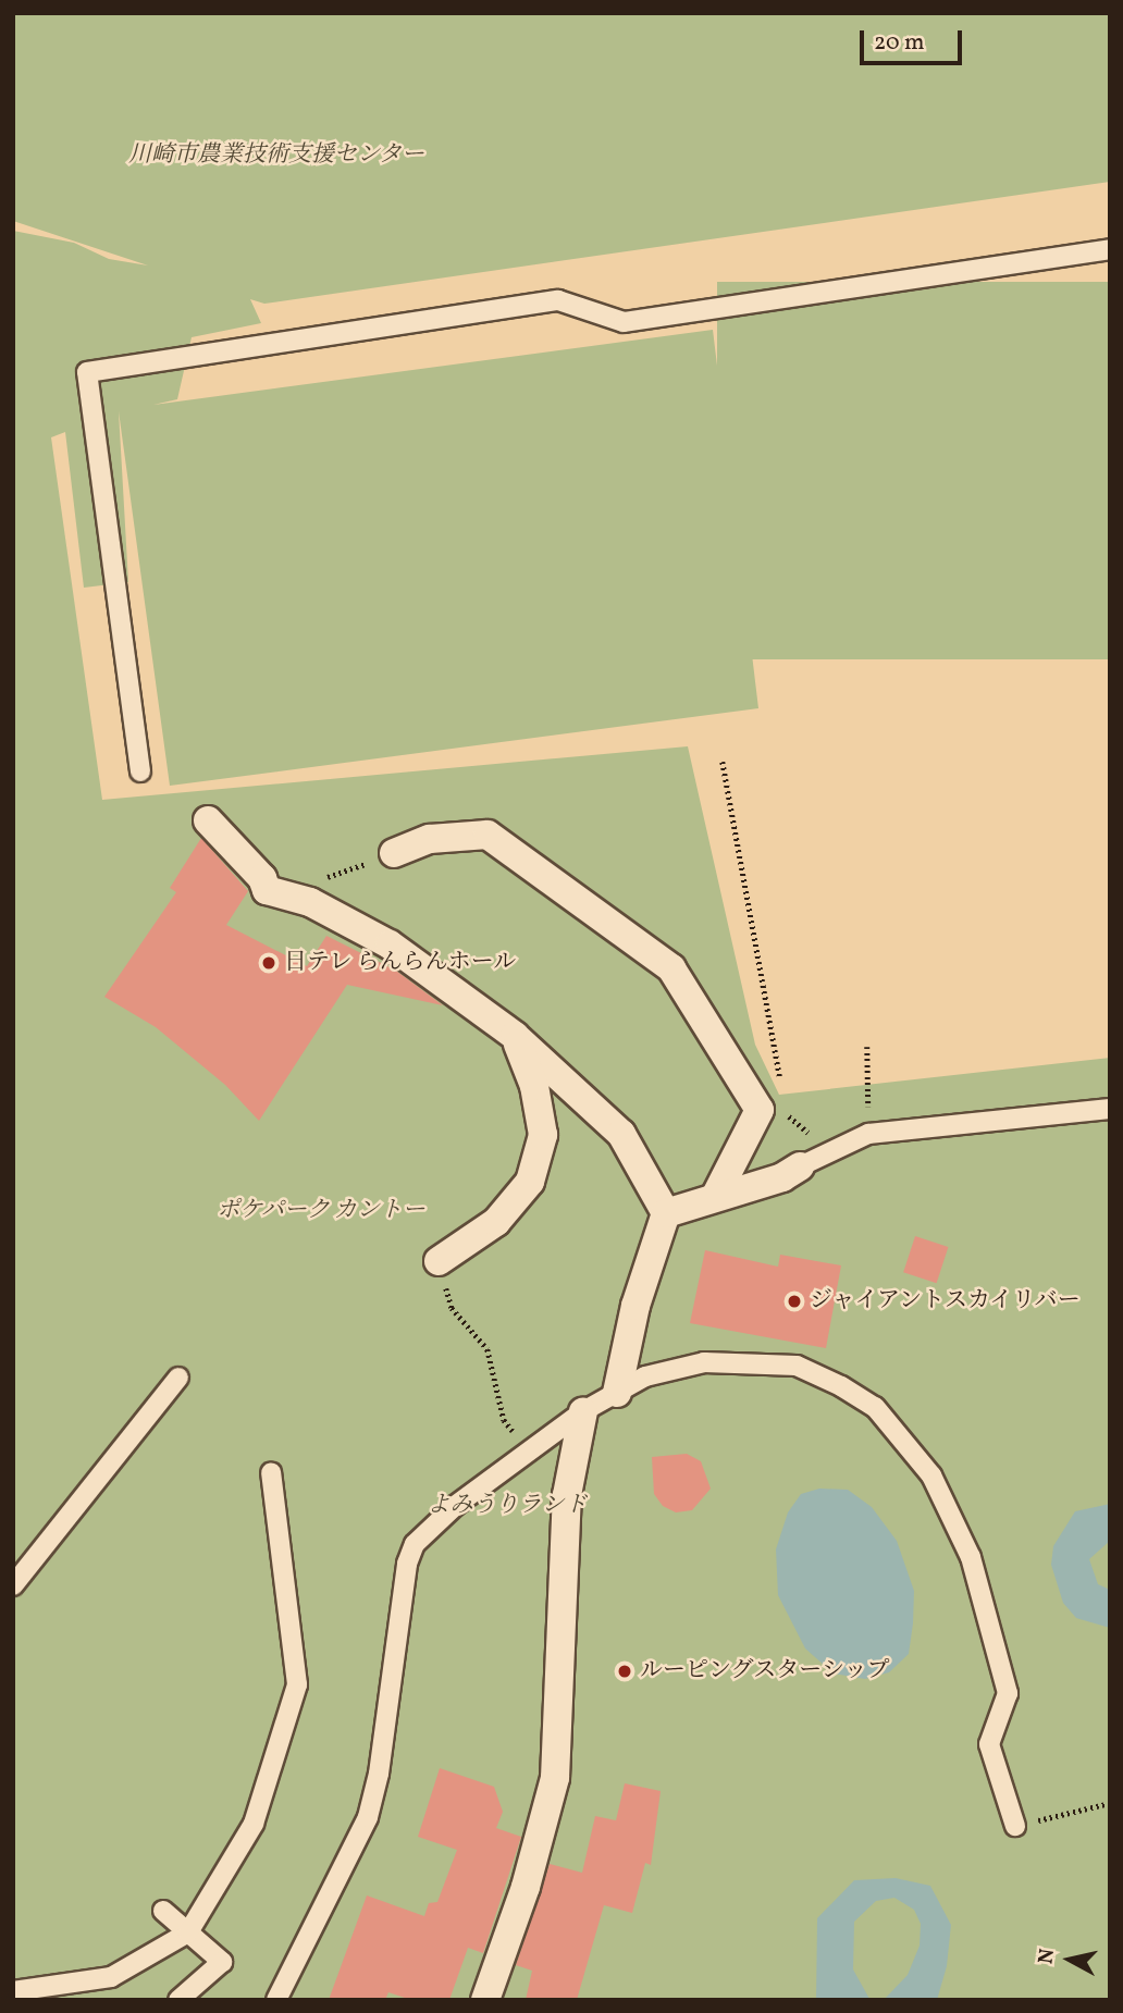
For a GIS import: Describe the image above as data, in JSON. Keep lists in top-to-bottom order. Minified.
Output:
{"parks":["川崎市農業技術支援センター","ポケパーク カントー","よみうりランド"],"places":["日テレ らんらんホール","ジャイアントスカイリバー","ルーピングスターシップ"],"scale_bar":"20 m","north":"left"}
